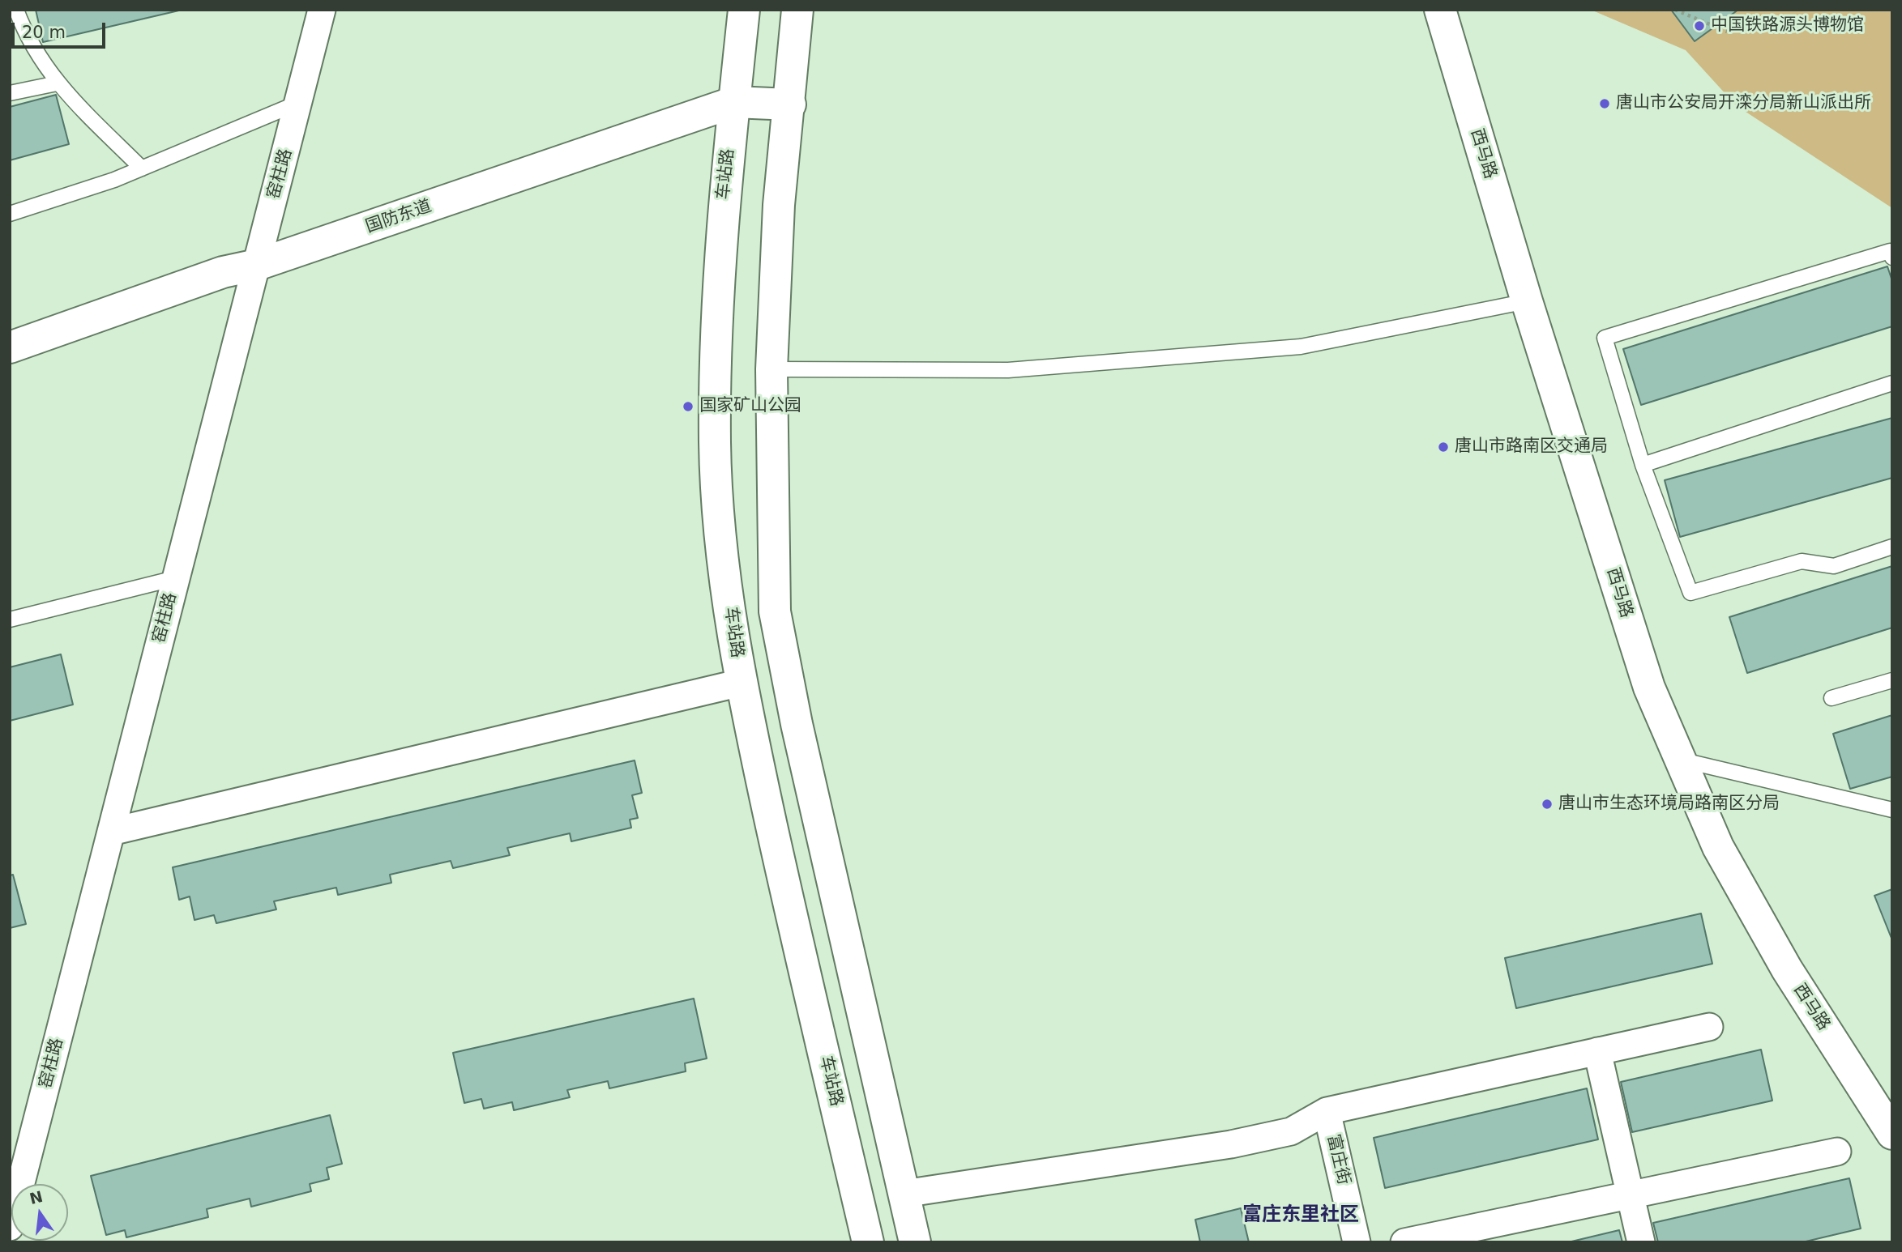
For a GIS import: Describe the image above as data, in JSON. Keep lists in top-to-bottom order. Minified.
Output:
{"streets":{"main road":["西马路","车站路","国防东道"],"street":["窑柱路","富庄街"]},"crossings":[["窑柱路","国防东道"],["车站路","国防东道"]],"districts":["富庄东里社区"],"places":["中国铁路源头博物馆","唐山市公安局开滦分局新山派出所","国家矿山公园","唐山市路南区交通局","唐山市生态环境局路南区分局"],"scale_bar":"20 m","north":"top"}
